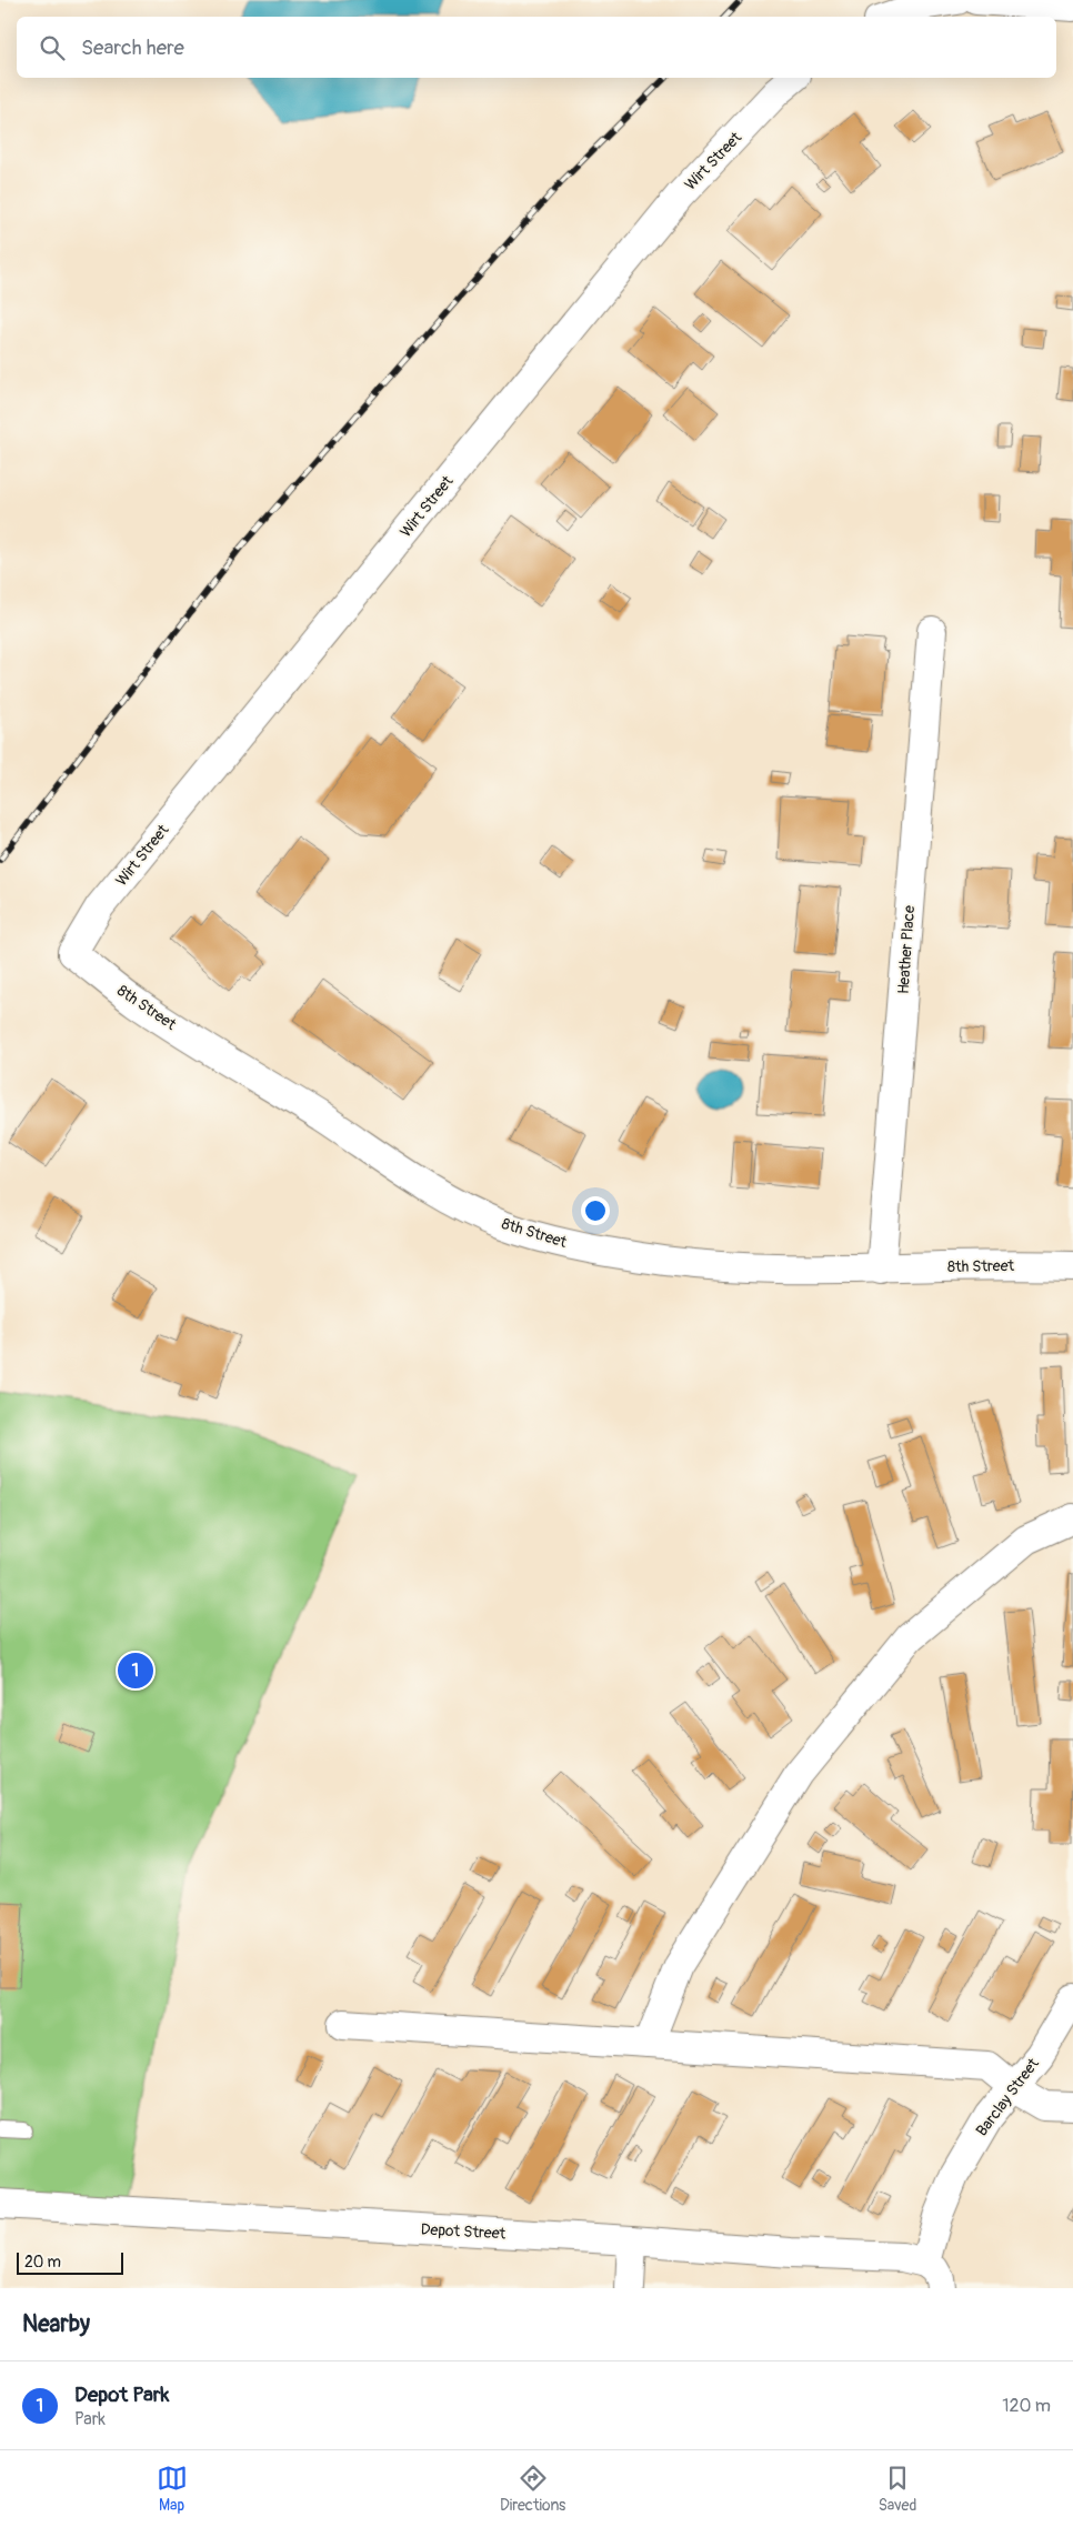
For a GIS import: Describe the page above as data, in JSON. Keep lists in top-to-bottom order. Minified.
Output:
{"streets":{"street":["Wirt Street","Heather Place","8th Street","Barclay Street","Depot Street"]},"crossings":[["Wirt Street","8th Street"],["Heather Place","8th Street"],["Barclay Street","Depot Street"]],"scale_bar":"20 m","page":{"search":"Search here","pins":"1","scale":"20 m","heading":"Nearby","list":[{"mark":"1","name":"Depot Park","note":"Park","value":"120 m"}],"nav":["Map","Directions","Saved"]}}
